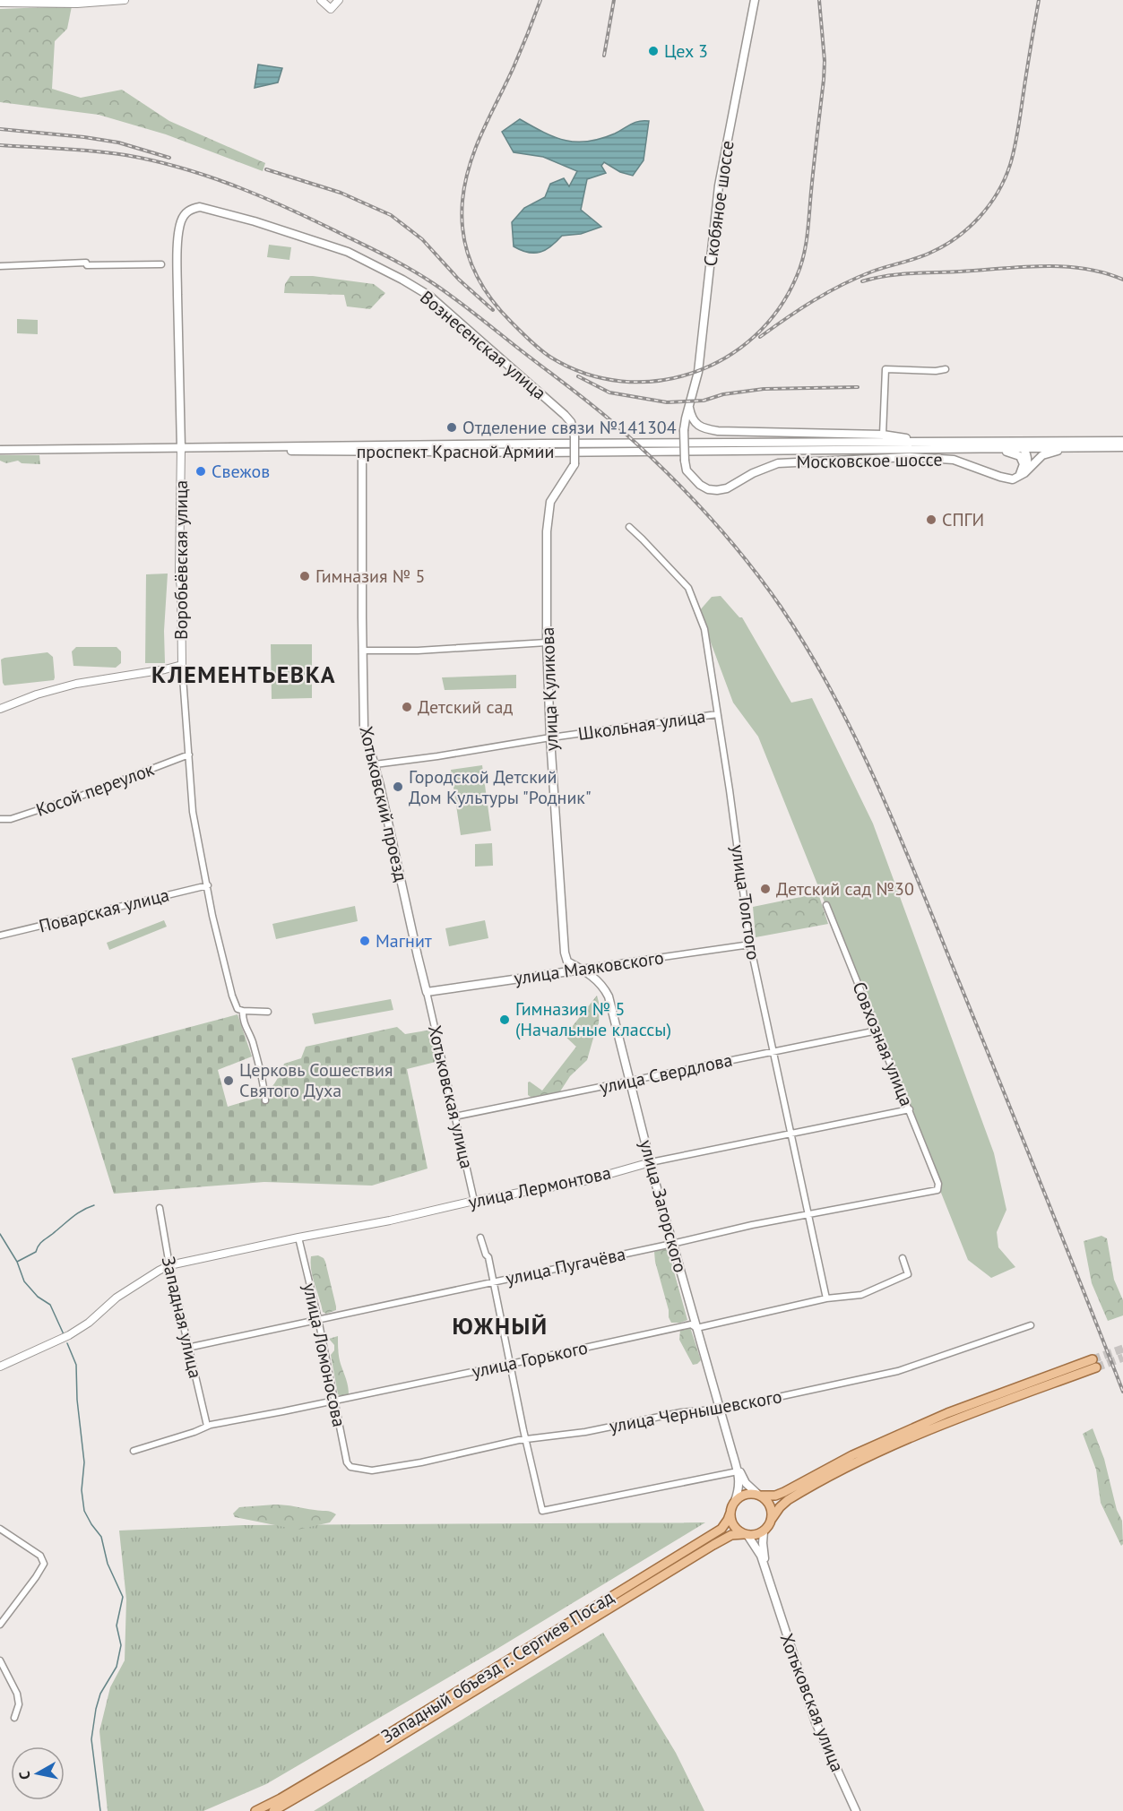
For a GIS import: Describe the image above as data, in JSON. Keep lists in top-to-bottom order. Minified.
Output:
{"streets":{"main road":["Скобяное шоссе","Вознесенская улица","проспект Красной Армии","Московское шоссе","Воробьёвская улица","улица Куликова","Хотьковский проезд","улица Маяковского","Хотьковская улица","улица Загорского","Западный объезд г. Сергиев Посад"],"street":["Школьная улица","Косой переулок","улица Толстого","Поварская улица","Совхозная улица","улица Свердлова","улица Лермонтова","улица Пугачёва","Западная улица","улица Ломоносова","улица Горького","улица Чернышевского"]},"crossings":[["Скобяное шоссе","Московское шоссе"],["Вознесенская улица","Воробьёвская улица"],["Вознесенская улица","улица Куликова"],["проспект Красной Армии","Московское шоссе"],["проспект Красной Армии","Воробьёвская улица"],["проспект Красной Армии","Хотьковский проезд"],["Воробьёвская улица","Косой переулок"],["Воробьёвская улица","Поварская улица"],["улица Куликова","Школьная улица"],["улица Куликова","улица Маяковского"],["улица Куликова","улица Загорского"],["Школьная улица","Хотьковский проезд"],["Школьная улица","улица Толстого"],["Хотьковский проезд","улица Маяковского"],["Хотьковский проезд","Хотьковская улица"],["улица Толстого","улица Маяковского"],["улица Толстого","улица Свердлова"],["улица Толстого","улица Лермонтова"],["улица Толстого","улица Пугачёва"],["улица Толстого","улица Горького"],["улица Маяковского","Хотьковская улица"],["улица Маяковского","улица Загорского"],["Совхозная улица","улица Свердлова"],["Совхозная улица","улица Лермонтова"],["Совхозная улица","улица Пугачёва"],["улица Свердлова","Хотьковская улица"],["улица Свердлова","улица Загорского"],["Хотьковская улица","улица Лермонтова"],["улица Лермонтова","улица Загорского"],["улица Лермонтова","Западная улица"],["улица Лермонтова","улица Ломоносова"],["улица Загорского","улица Пугачёва"],["улица Загорского","улица Горького"],["улица Загорского","улица Чернышевского"],["улица Пугачёва","Западная улица"],["улица Пугачёва","улица Ломоносова"],["Западная улица","улица Горького"],["улица Ломоносова","улица Горького"],["улица Ломоносова","улица Чернышевского"]],"districts":["КЛЕМЕНТЬЕВКА","ЮЖНЫЙ"],"places":["Цех 3","Отделение связи №141304","Свежов","СПГИ","Гимназия № 5","Детский сад","Городской Детский Дом Культуры \"Родник\"","Детский сад №30","Магнит","Гимназия № 5 (Начальные классы)","Церковь Сошествия Святого Духа"],"north":"left"}
